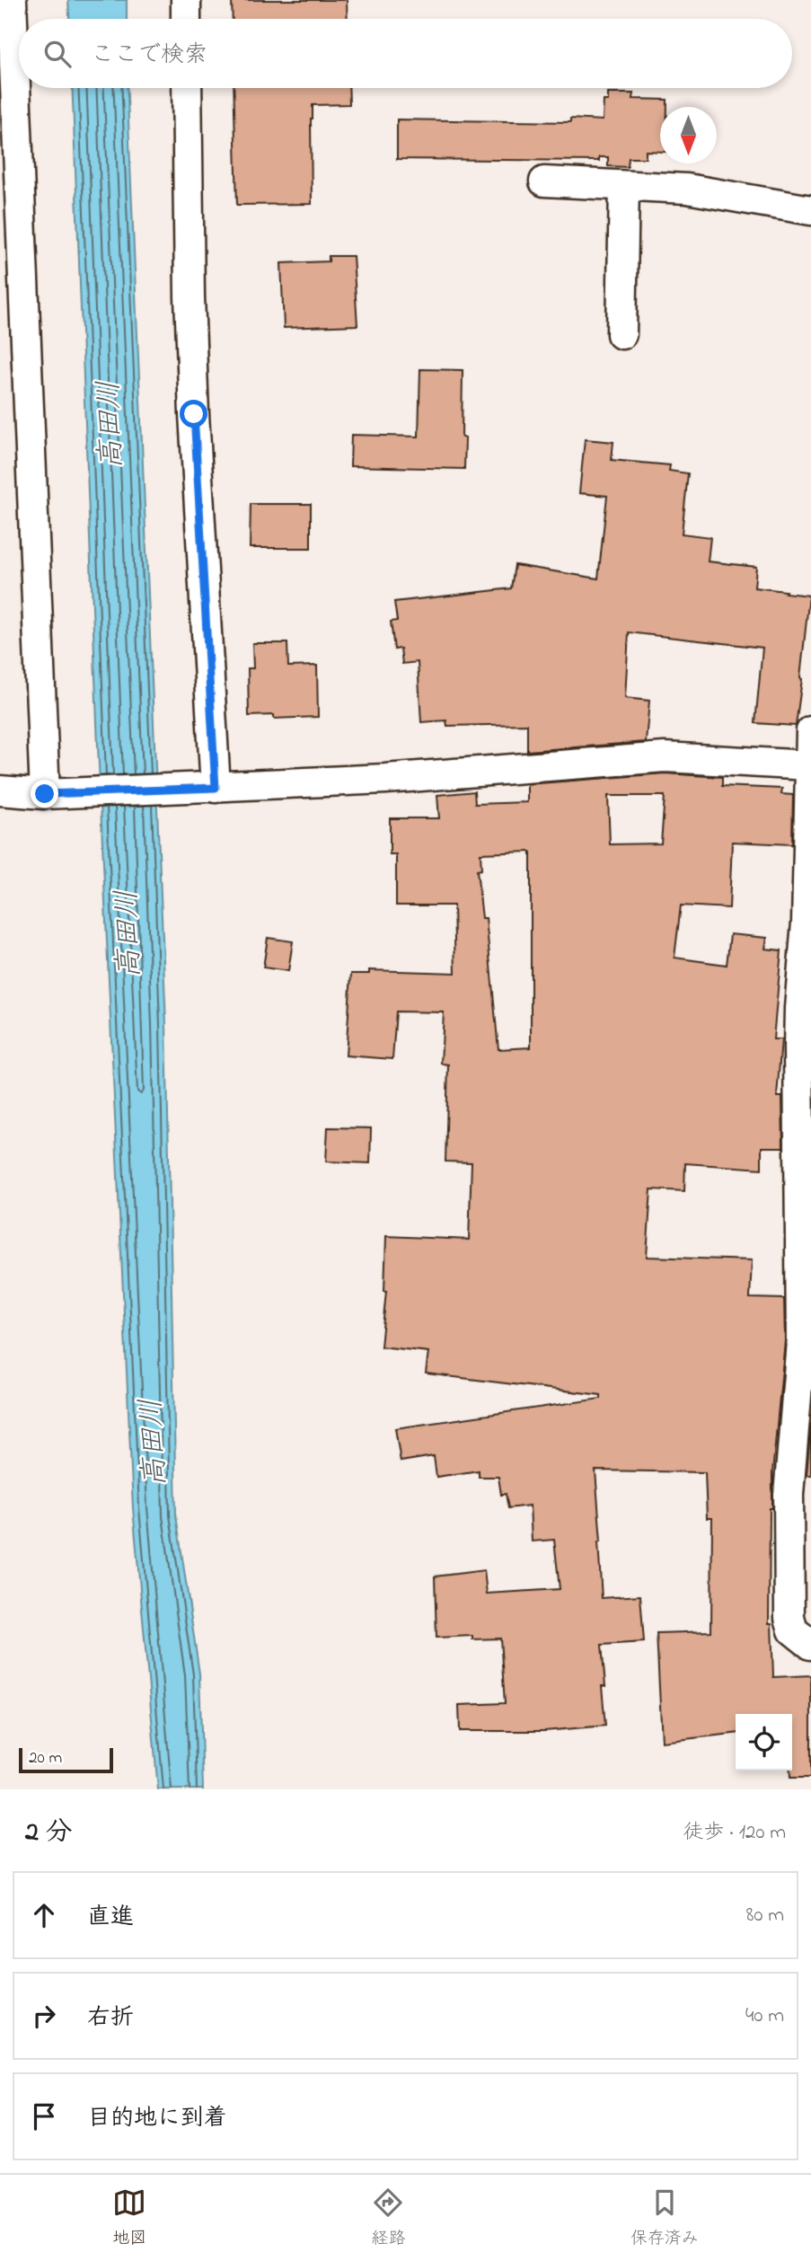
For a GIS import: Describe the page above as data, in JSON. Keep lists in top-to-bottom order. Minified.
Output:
{"water":["高田川"],"scale_bar":"20 m","north":"bottom","page":{"search":"ここで検索","scale":"20 m","heading":["2 分","徒歩 · 120 m"],"list":[["直進","80 m"],["右折","40 m"],"目的地に到着"],"nav":["地図","経路","保存済み"]}}
